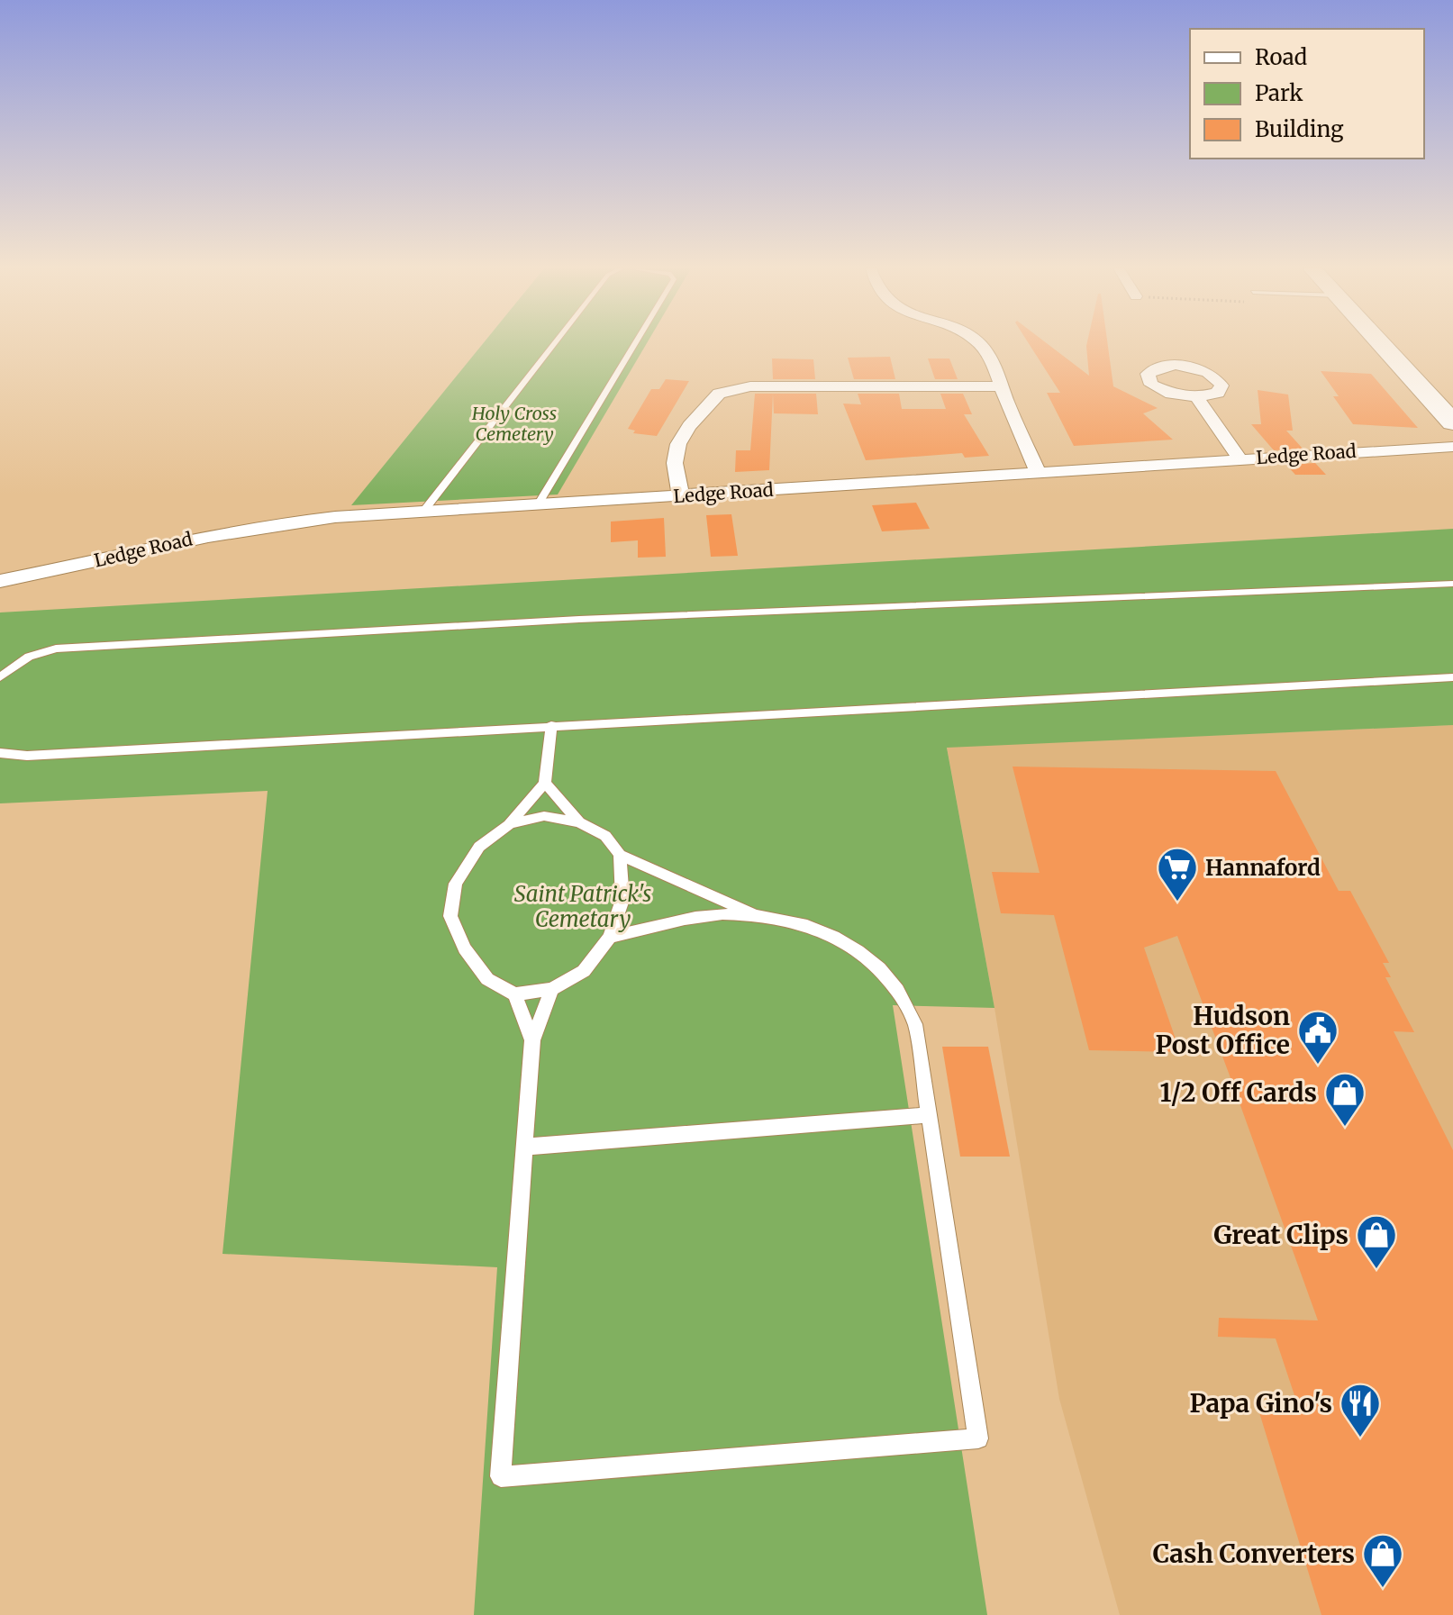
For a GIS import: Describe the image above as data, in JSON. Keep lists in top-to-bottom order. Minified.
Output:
{"streets":{"street":["Ledge Road"]},"parks":["Holy Cross Cemetery","Saint Patrick's Cemetary"],"places":{"supermarket":["Hannaford"],"public building":["Hudson Post Office"],"shop":["1/2 Off Cards","Great Clips","Cash Converters"],"restaurant":["Papa Gino's"]},"legend":["Road","Park","Building"]}
